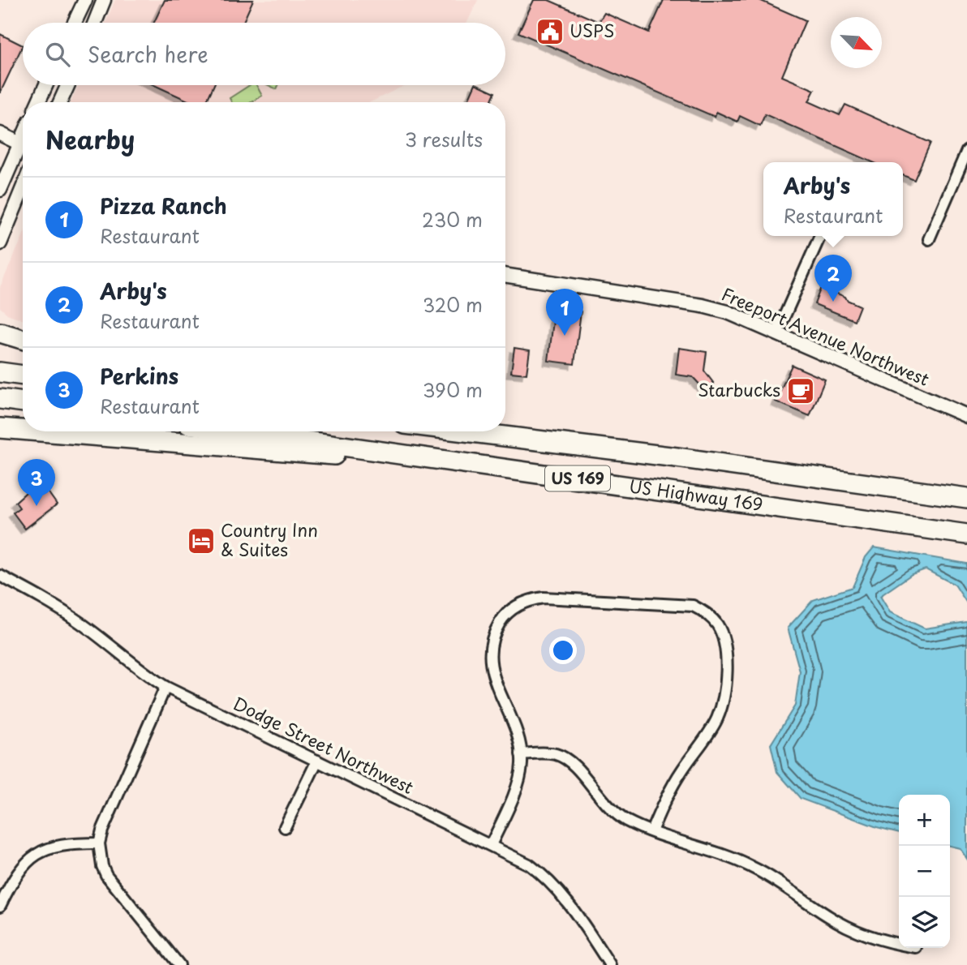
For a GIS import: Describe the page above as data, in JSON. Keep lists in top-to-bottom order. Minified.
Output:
{"streets":{"highway":["US 169","US Highway 169"],"street":["Freeport Avenue Northwest","Dodge Street Northwest"]},"places":{"public building":["USPS"],"cafe":["Starbucks"],"hotel":["Country Inn & Suites"]},"north":"bottom right","page":{"search":"Search here","heading":["Nearby","3 results"],"popup":["Arby's","Restaurant"],"list":[{"mark":"1","name":"Pizza Ranch","note":"Restaurant","value":"230 m"},{"mark":"2","name":"Arby's","note":"Restaurant","value":"320 m"},{"mark":"3","name":"Perkins","note":"Restaurant","value":"390 m"}],"pins":["2","1","3"],"map_buttons":["+","−"]}}
